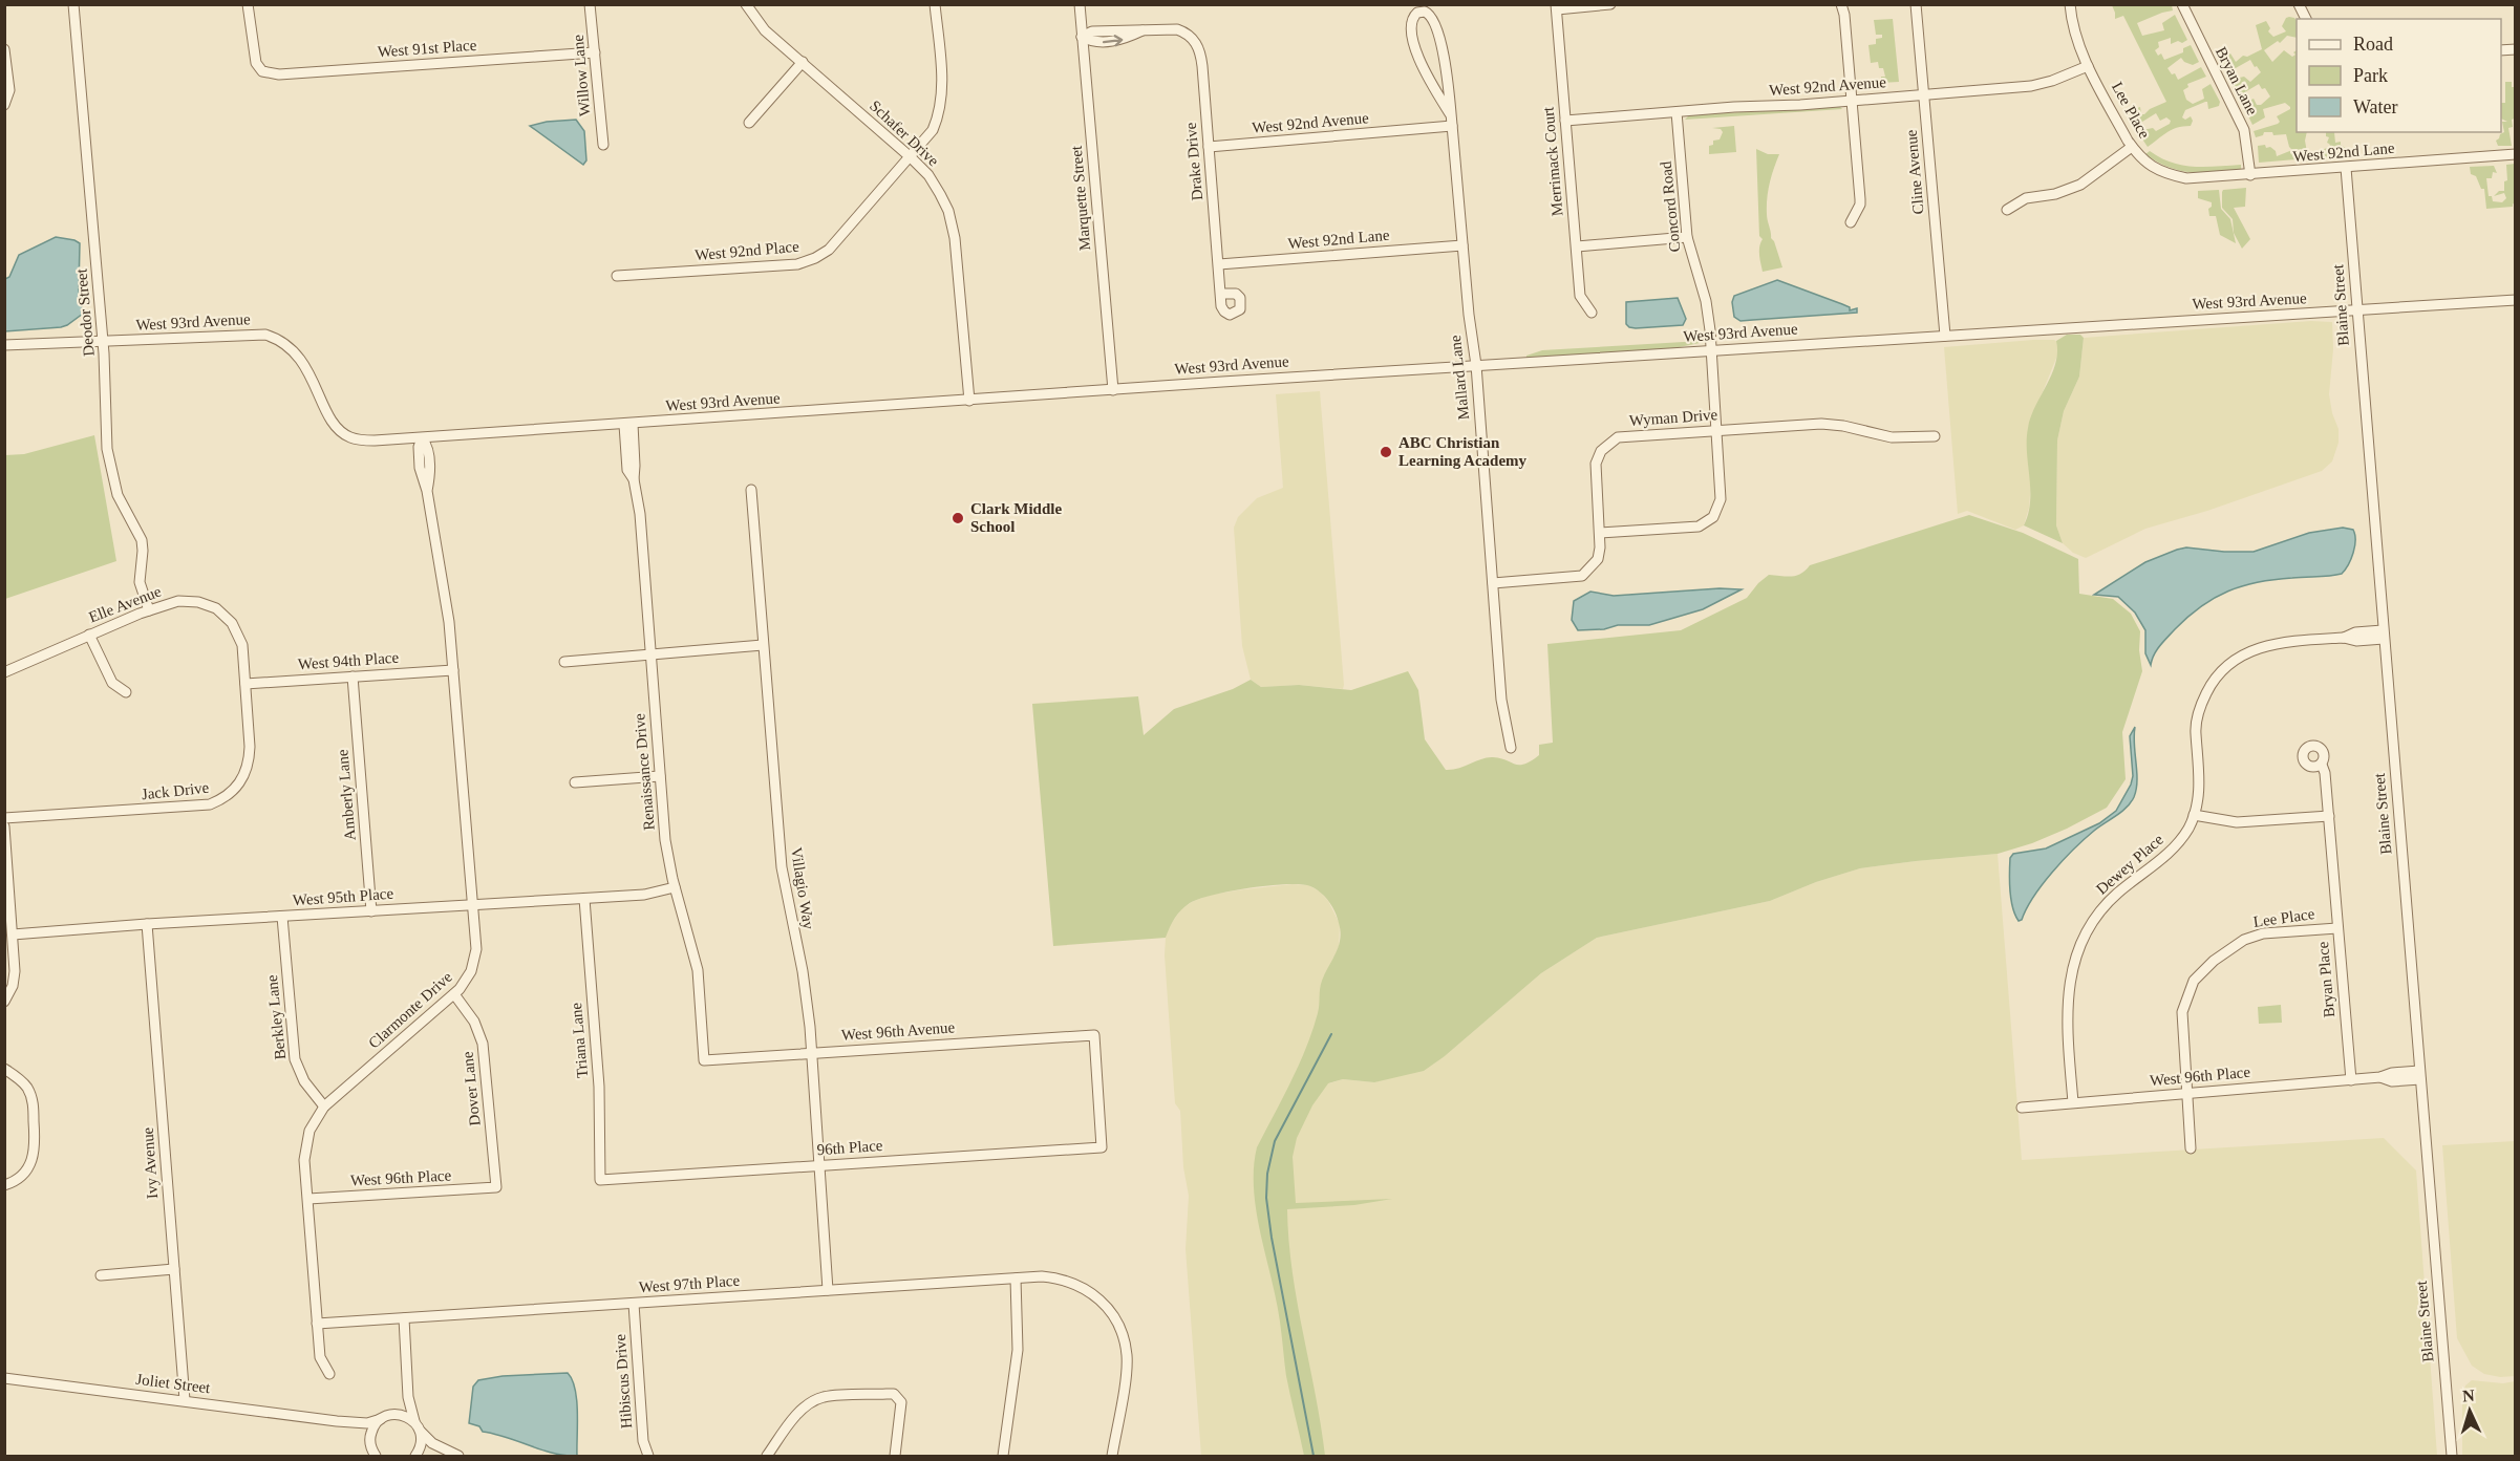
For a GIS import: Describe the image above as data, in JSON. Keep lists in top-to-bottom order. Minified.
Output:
{"streets":{"street":["West 91st Place","Willow Lane","Bryan Lane","West 92nd Avenue","Lee Place","Schafer Drive","West 92nd Lane","Drake Drive","Merrimack Court","Cline Avenue","Marquette Street","Concord Road","West 92nd Place","West 93rd Avenue","Blaine Street","Deodor Street","Mallard Lane","Wyman Drive","Elle Avenue","West 94th Place","Renaissance Drive","Jack Drive","Amberly Lane","Dewey Place","Villagio Way","West 95th Place","Bryan Place","Clarmonte Drive","Berkley Lane","West 96th Avenue","Triana Lane","West 96th Place","Dover Lane","96th Place","Ivy Avenue","West 97th Place","Hibiscus Drive","Joliet Street"]},"crossings":[["West 91st Place","Willow Lane"],["Bryan Lane","Lee Place"],["Bryan Lane","West 92nd Lane"],["West 92nd Avenue","Lee Place"],["West 92nd Avenue","Drake Drive"],["West 92nd Avenue","Merrimack Court"],["West 92nd Avenue","Cline Avenue"],["West 92nd Avenue","Concord Road"],["West 92nd Avenue","Mallard Lane"],["Lee Place","West 92nd Lane"],["Lee Place","Bryan Place"],["Lee Place","West 96th Place"],["Schafer Drive","West 92nd Place"],["Schafer Drive","West 93rd Avenue"],["West 92nd Lane","Drake Drive"],["West 92nd Lane","Blaine Street"],["West 92nd Lane","Mallard Lane"],["Drake Drive","Marquette Street"],["Cline Avenue","West 93rd Avenue"],["Marquette Street","West 93rd Avenue"],["Concord Road","West 93rd Avenue"],["Concord Road","Wyman Drive"],["West 93rd Avenue","Blaine Street"],["West 93rd Avenue","Deodor Street"],["West 93rd Avenue","Mallard Lane"],["West 93rd Avenue","Renaissance Drive"],["West 93rd Avenue","Clarmonte Drive"],["Blaine Street","Dewey Place"],["Blaine Street","West 96th Place"],["Deodor Street","Elle Avenue"],["Mallard Lane","Wyman Drive"],["Elle Avenue","West 94th Place"],["Elle Avenue","Jack Drive"],["West 94th Place","Jack Drive"],["West 94th Place","Amberly Lane"],["West 94th Place","Clarmonte Drive"],["Renaissance Drive","West 95th Place"],["Renaissance Drive","West 96th Avenue"],["Amberly Lane","West 95th Place"],["Dewey Place","West 96th Place"],["Villagio Way","West 96th Avenue"],["Villagio Way","96th Place"],["Villagio Way","West 97th Place"],["West 95th Place","Clarmonte Drive"],["West 95th Place","Berkley Lane"],["West 95th Place","Triana Lane"],["West 95th Place","Ivy Avenue"],["Bryan Place","West 96th Place"],["Clarmonte Drive","Berkley Lane"],["Clarmonte Drive","West 96th Place"],["Clarmonte Drive","Dover Lane"],["Clarmonte Drive","West 97th Place"],["West 96th Avenue","96th Place"],["Triana Lane","96th Place"],["West 96th Place","Dover Lane"],["Ivy Avenue","Joliet Street"],["West 97th Place","Hibiscus Drive"]],"places":["ABC Christian Learning Academy","Clark Middle School"],"legend":["Road","Park","Water"],"north":"top"}
